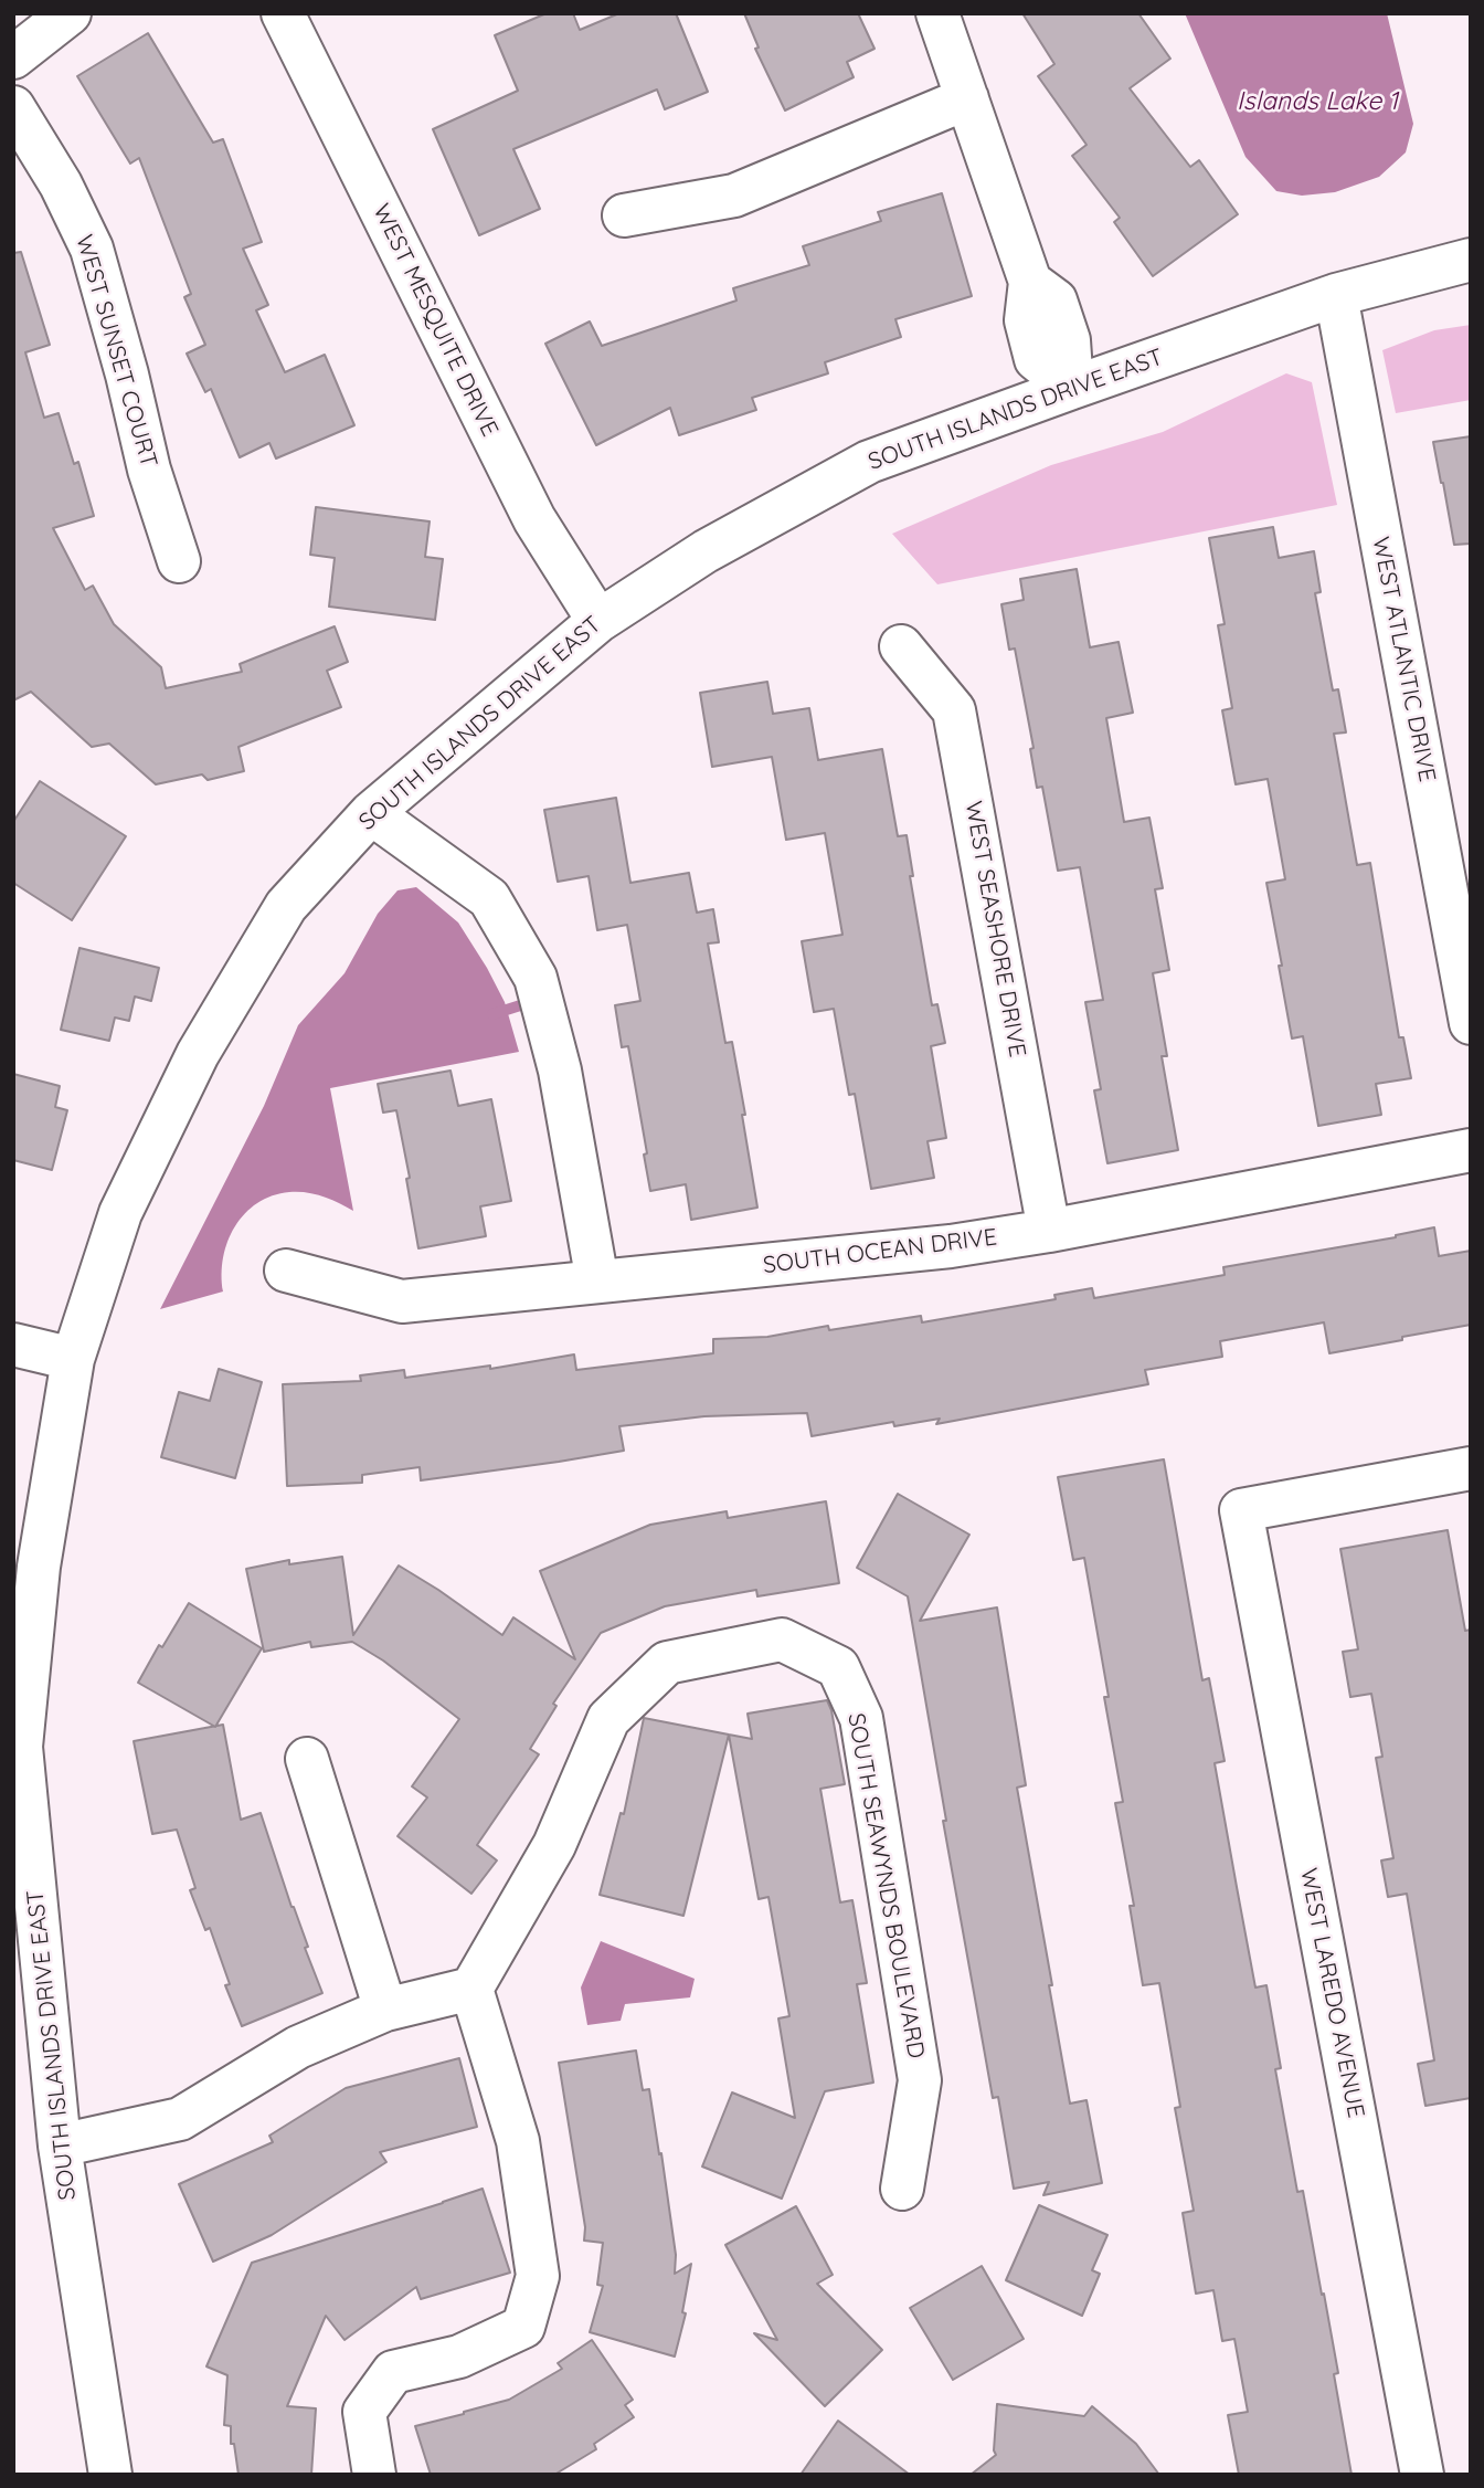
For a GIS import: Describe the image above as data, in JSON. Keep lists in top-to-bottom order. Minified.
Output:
{"streets":{"street":["WEST MESQUITE DRIVE","WEST SUNSET COURT","SOUTH ISLANDS DRIVE EAST","WEST ATLANTIC DRIVE","WEST SEASHORE DRIVE","SOUTH OCEAN DRIVE","SOUTH SEAWYNDS BOULEVARD","WEST LAREDO AVENUE"]},"crossings":[["WEST MESQUITE DRIVE","SOUTH ISLANDS DRIVE EAST"],["SOUTH ISLANDS DRIVE EAST","WEST ATLANTIC DRIVE"],["WEST SEASHORE DRIVE","SOUTH OCEAN DRIVE"]],"water":["Islands Lake 1"]}
